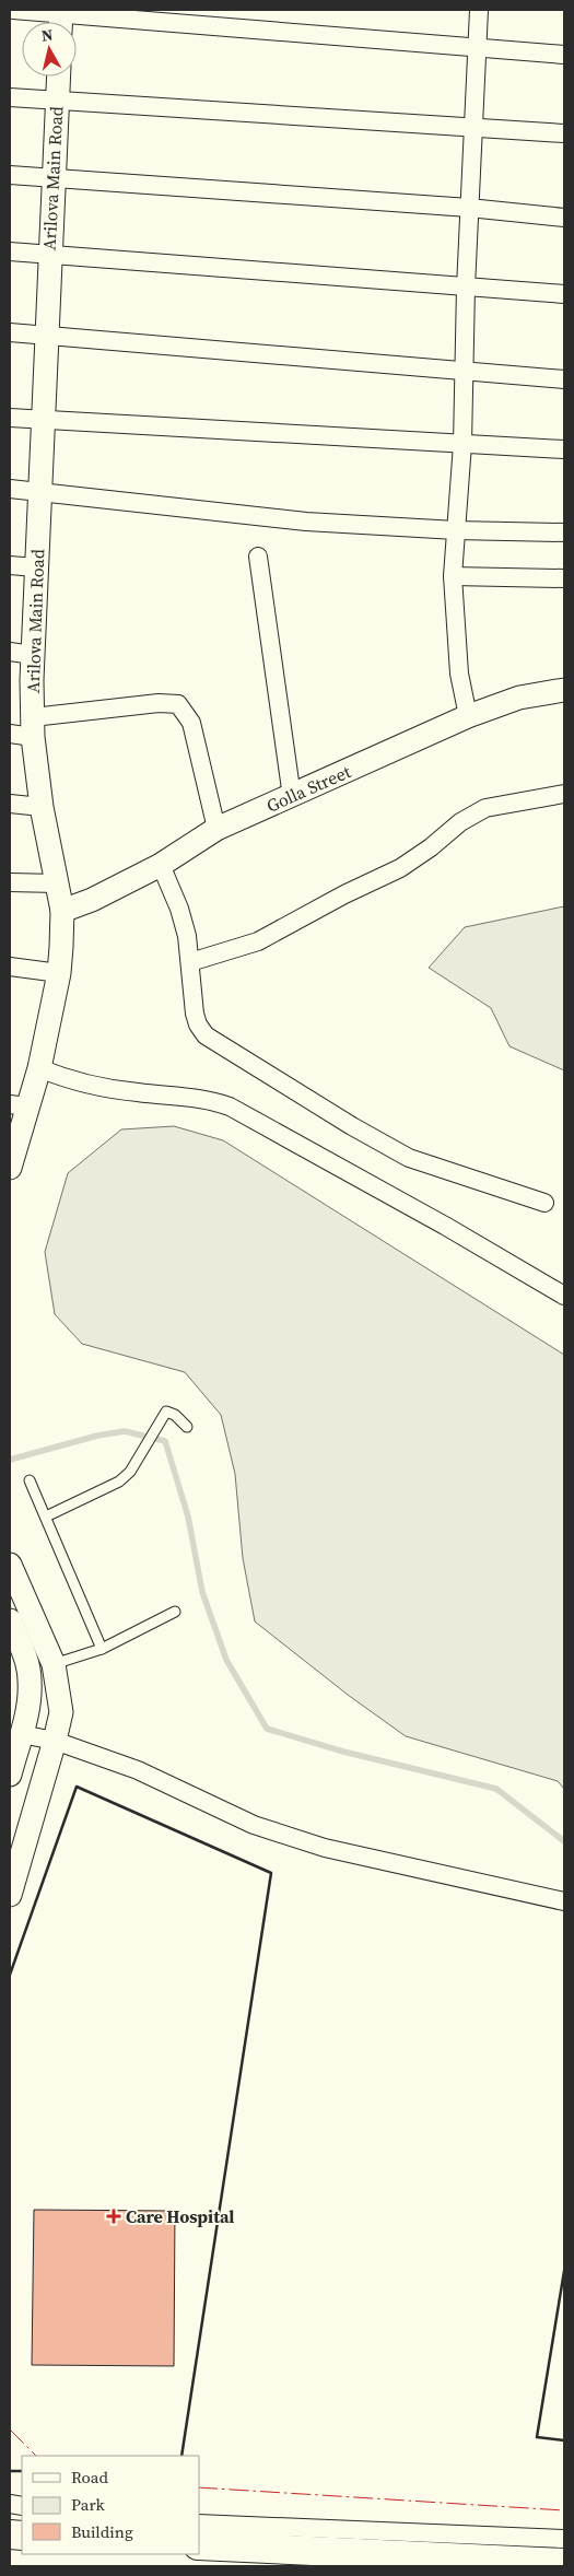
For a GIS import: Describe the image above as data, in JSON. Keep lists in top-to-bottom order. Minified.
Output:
{"streets":{"street":["Arilova Main Road","Golla Street"]},"crossings":[["Arilova Main Road","Golla Street"]],"places":{"health":["Care Hospital"]},"legend":["Road","Park","Building"],"north":"top"}
